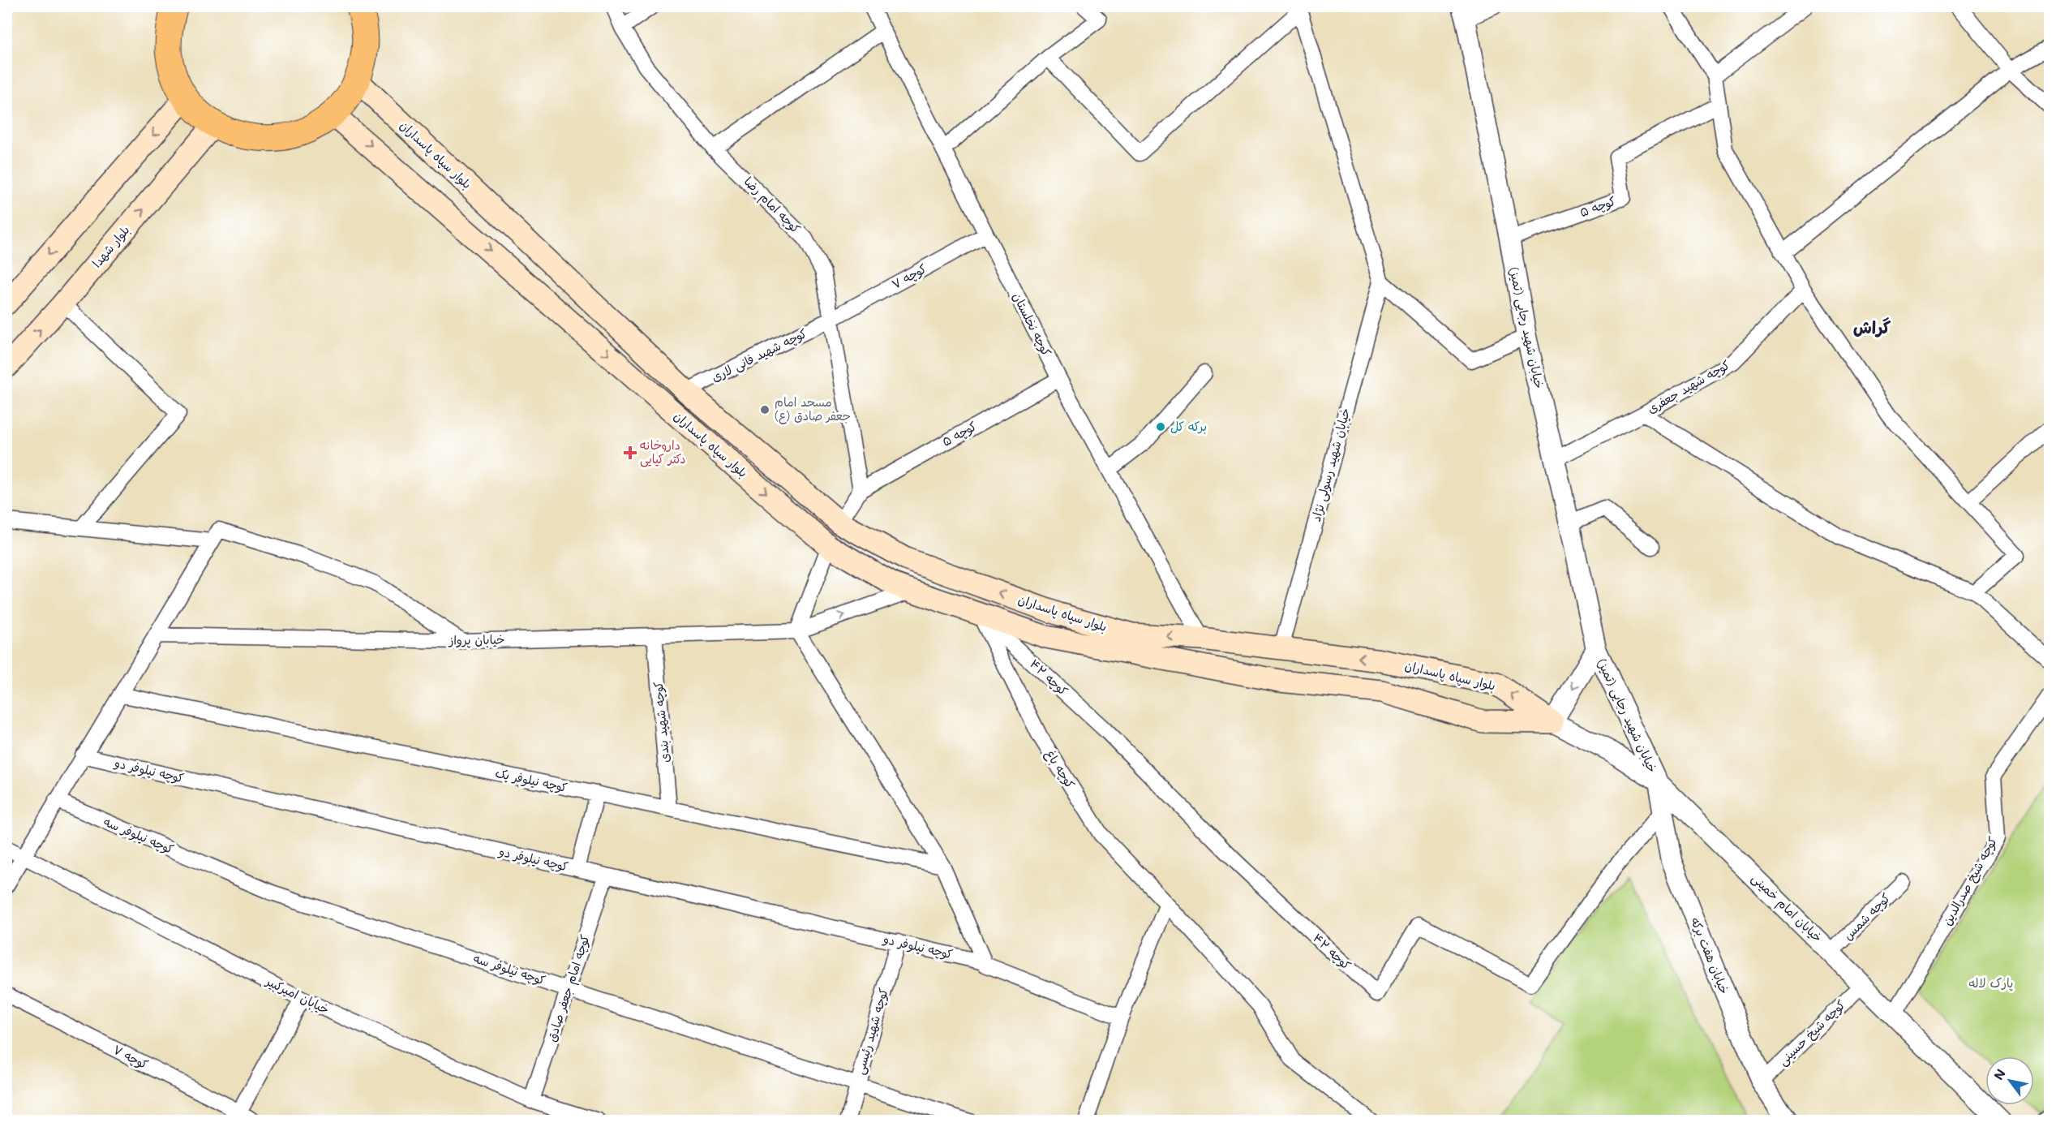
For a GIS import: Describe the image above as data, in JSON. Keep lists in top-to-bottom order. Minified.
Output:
{"streets":{"main road":["بلوار سپاه پاسداران","بلوار شهدا"],"street":["کوچه امام رضا","کوچه ۵","کوچه ۷","کوچه نخلستان","خیابان شهید رجایی (تمیز)","کوچه شهید فانی لاری","کوچه شهید جعفری","خیابان شهید رسولی نژاد","خیابان پرواز","کوچه ۴۲","کوچه شهید بندی","کوچه باغ","کوچه نیلوفر دو","کوچه نیلوفر یک","کوچه نیلوفر سه","کوچه شیخ صدرالدین","خیابان امام خمینی","کوچه شمس","خیابان هفت برکه","کوچه امام جعفر صادق","خیابان امیرکبیر","کوچه شهید رئیسی","کوچه شیخ حسینی"]},"crossings":[["بلوار سپاه پاسداران","کوچه نخلستان"],["بلوار سپاه پاسداران","خیابان شهید رجایی (تمیز)"],["بلوار سپاه پاسداران","کوچه شهید فانی لاری"],["بلوار سپاه پاسداران","خیابان شهید رسولی نژاد"],["بلوار سپاه پاسداران","خیابان پرواز"],["بلوار سپاه پاسداران","کوچه ۴۲"],["بلوار سپاه پاسداران","کوچه باغ"],["بلوار سپاه پاسداران","خیابان امام خمینی"],["کوچه امام رضا","کوچه ۵"],["کوچه امام رضا","کوچه ۷"],["کوچه امام رضا","کوچه شهید فانی لاری"],["کوچه ۵","کوچه نخلستان"],["کوچه ۵","خیابان شهید رجایی (تمیز)"],["کوچه ۷","کوچه نخلستان"],["کوچه ۷","کوچه شهید فانی لاری"],["خیابان شهید رجایی (تمیز)","کوچه شهید جعفری"],["خیابان شهید رجایی (تمیز)","خیابان امام خمینی"],["خیابان شهید رجایی (تمیز)","خیابان هفت برکه"],["خیابان پرواز","کوچه شهید بندی"],["کوچه ۴۲","کوچه باغ"],["کوچه ۴۲","خیابان هفت برکه"],["کوچه شهید بندی","کوچه نیلوفر یک"],["کوچه نیلوفر دو","کوچه امام جعفر صادق"],["کوچه نیلوفر دو","کوچه شهید رئیسی"],["کوچه نیلوفر سه","کوچه امام جعفر صادق"],["کوچه نیلوفر سه","کوچه شهید رئیسی"],["کوچه شیخ صدرالدین","خیابان امام خمینی"],["خیابان امام خمینی","کوچه شمس"],["خیابان امام خمینی","خیابان هفت برکه"],["خیابان امام خمینی","کوچه شیخ حسینی"],["خیابان هفت برکه","کوچه شیخ حسینی"],["کوچه امام جعفر صادق","خیابان امیرکبیر"]],"districts":["گراش"],"parks":["پارک لاله"],"places":{"other":["مسجد امام جعفر صادق (ع)","برکه کل"],"health":["داروخانه دکتر کیایی"]},"north":"top left"}
